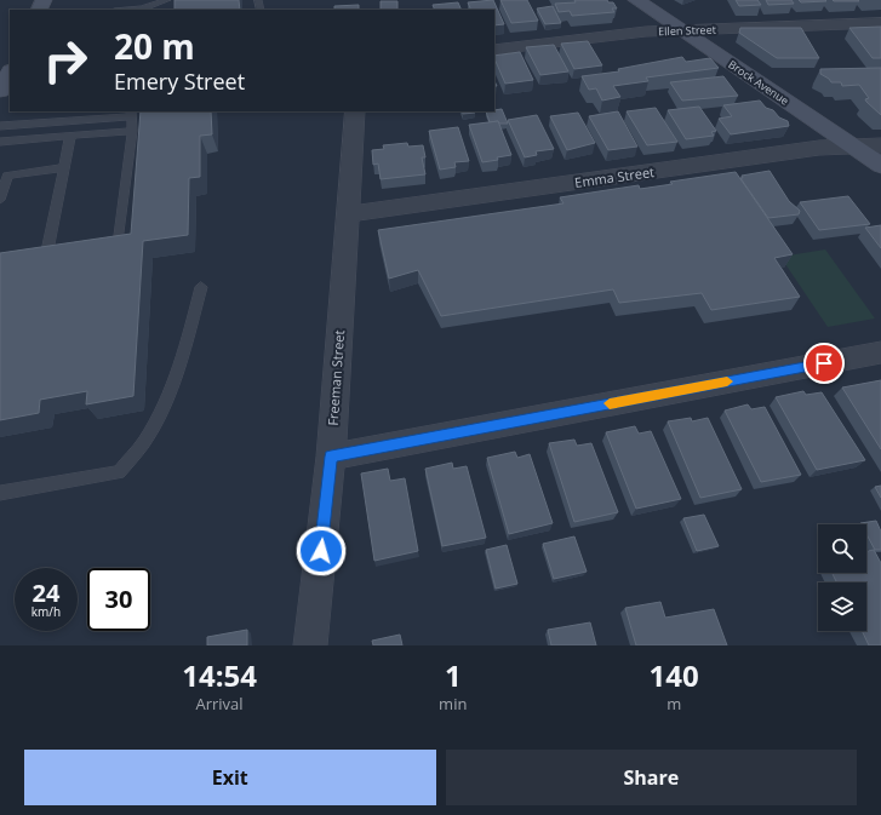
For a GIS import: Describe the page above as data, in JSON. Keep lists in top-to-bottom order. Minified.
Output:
{"streets":{"main road":["Brock Avenue"],"street":["Ellen Street","Emma Street","Freeman Street"]},"crossings":[["Ellen Street","Brock Avenue"],["Brock Avenue","Emma Street"],["Emma Street","Freeman Street"]],"page":{"turn":["20 m","Emery Street"],"speed":"24 km/h","limit":"30","eta":["14:54","Arrival","1","min","140","m"],"buttons":["Exit","Share"]}}
